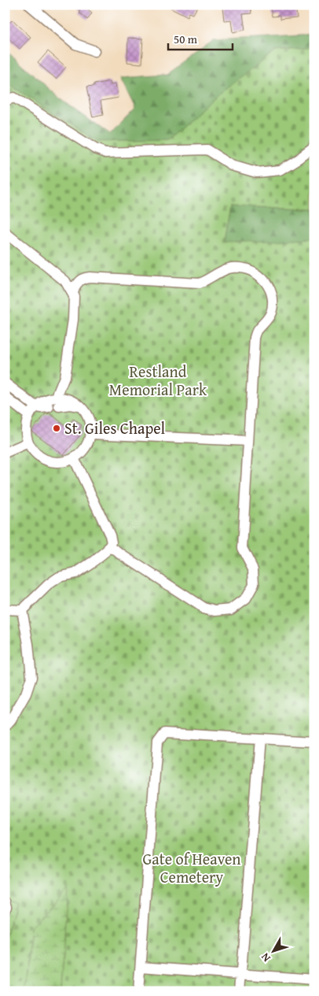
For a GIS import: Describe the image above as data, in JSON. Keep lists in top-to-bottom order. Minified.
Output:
{"parks":["Restland Memorial Park","Gate of Heaven Cemetery"],"places":["St. Giles Chapel"],"scale_bar":"50 m","north":"bottom left"}
